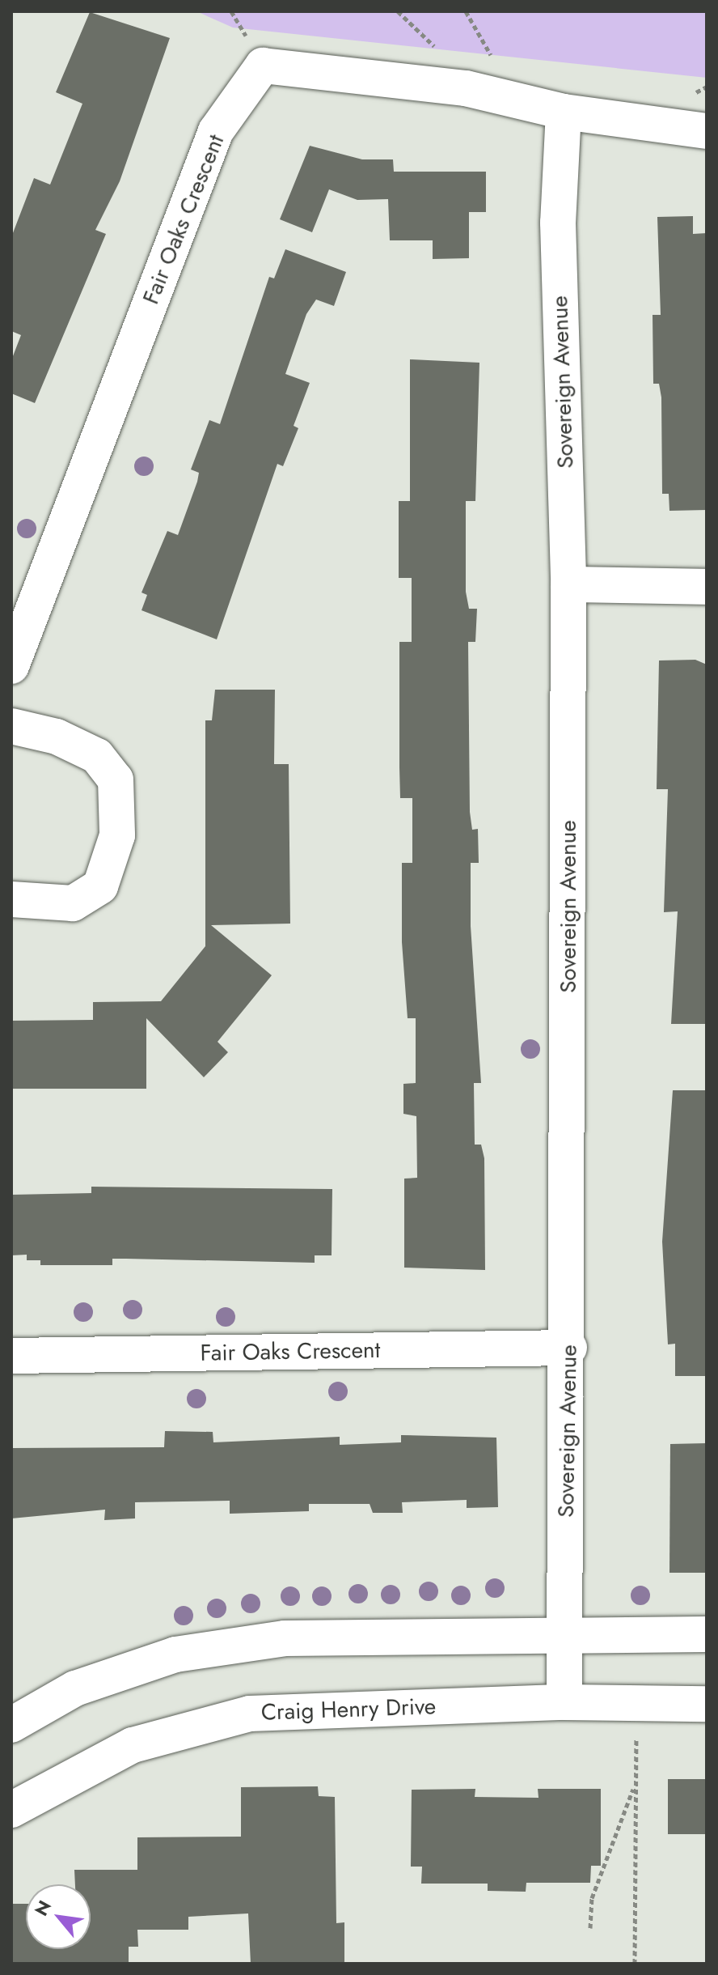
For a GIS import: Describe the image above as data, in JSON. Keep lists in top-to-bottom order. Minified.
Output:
{"streets":{"street":["Fair Oaks Crescent","Sovereign Avenue","Craig Henry Drive"]},"crossings":[["Fair Oaks Crescent","Sovereign Avenue"],["Sovereign Avenue","Craig Henry Drive"]],"north":"top left"}
